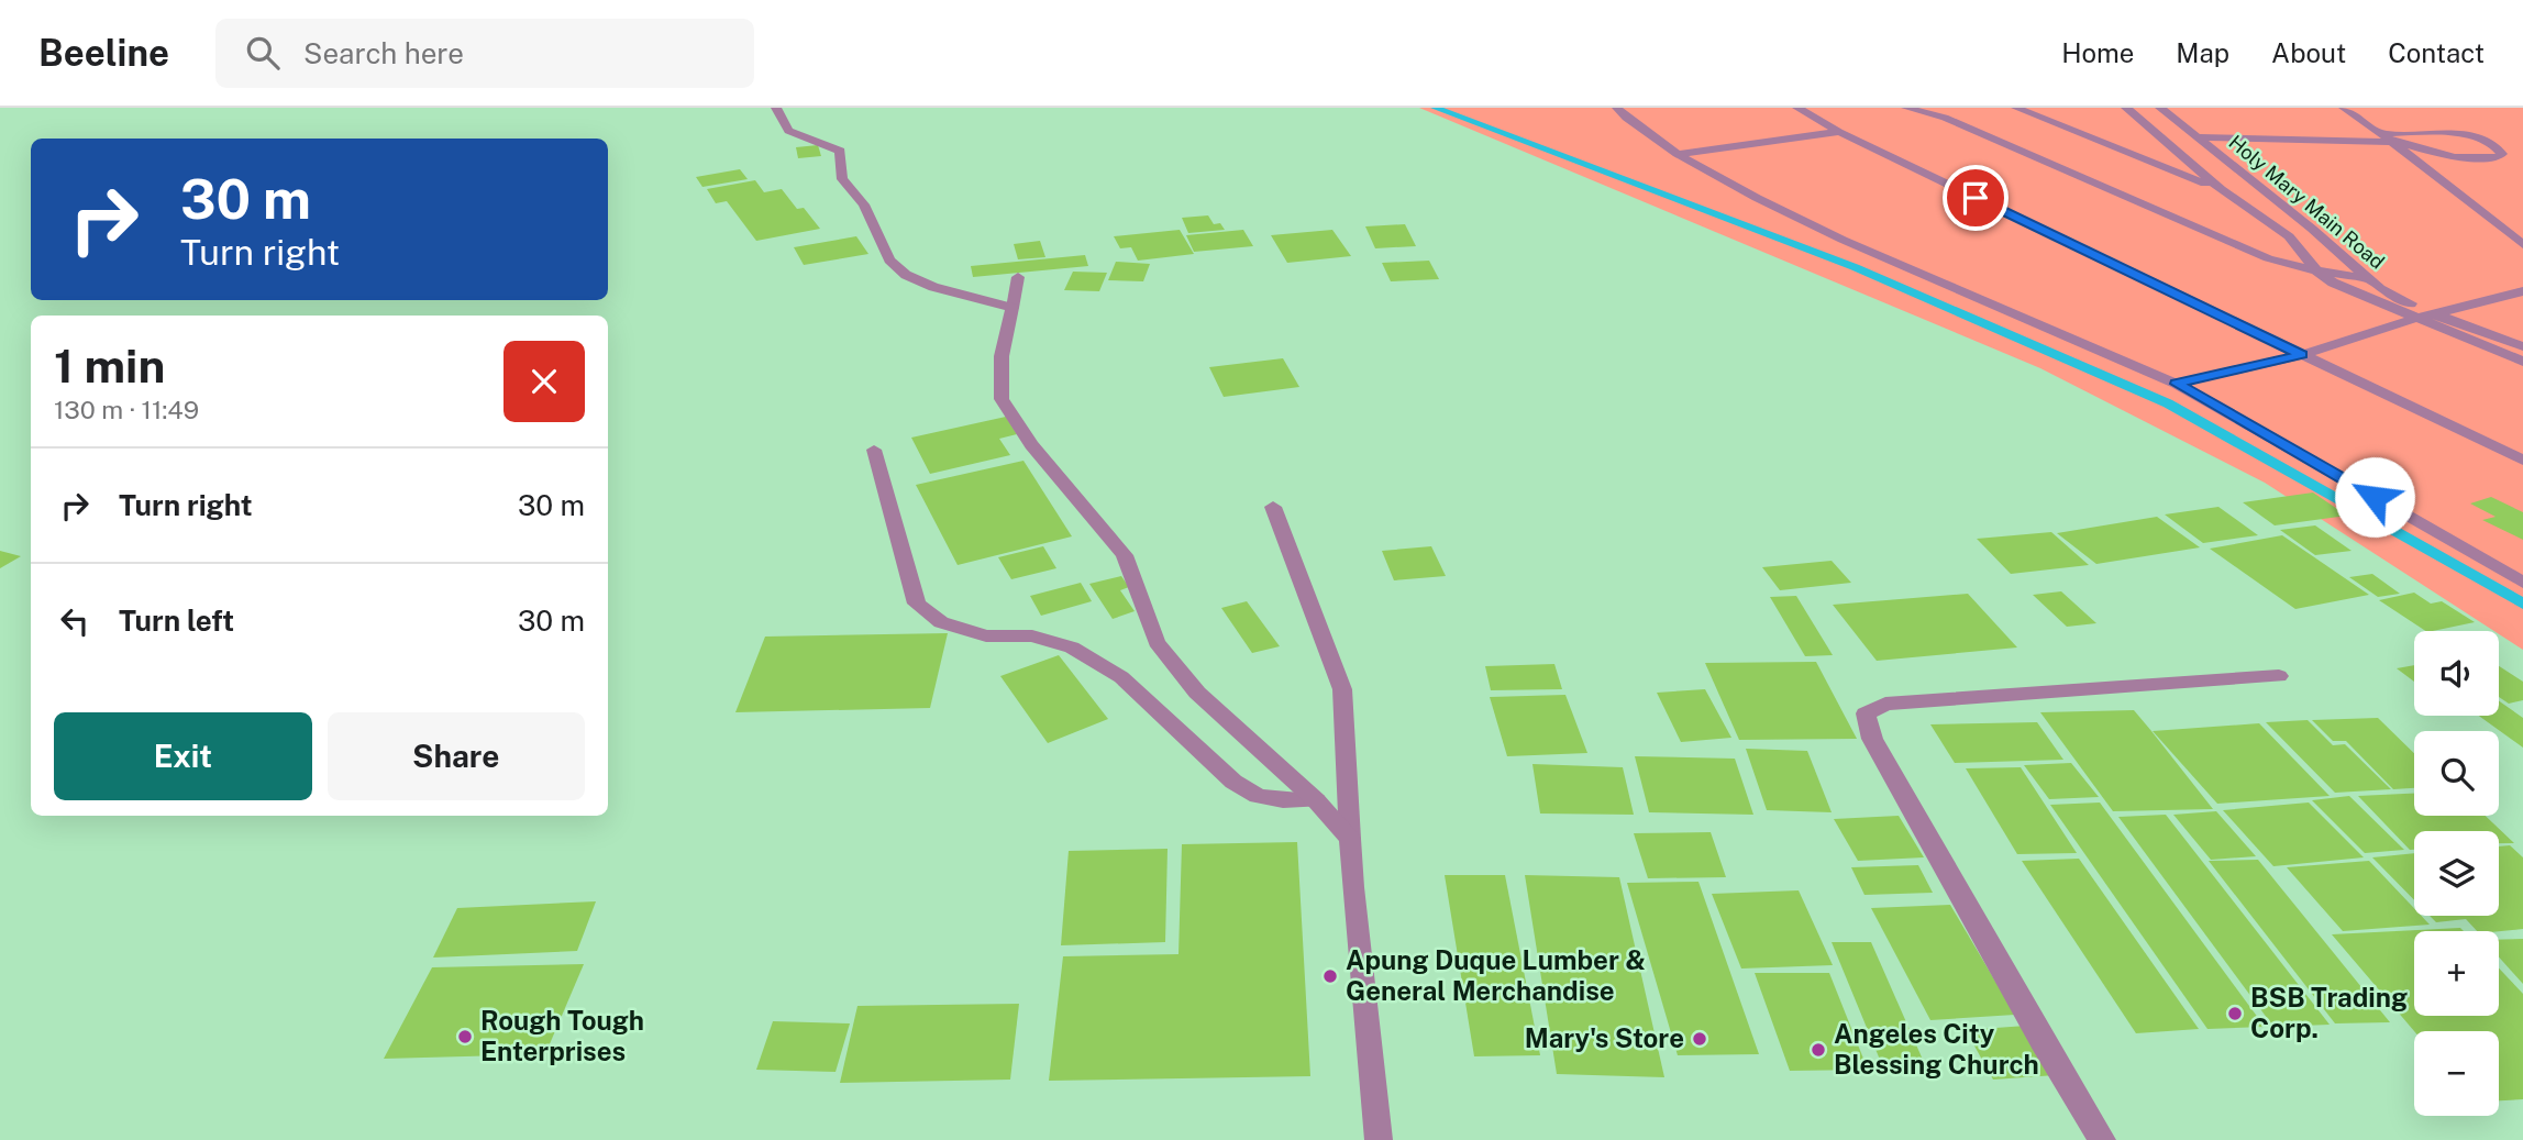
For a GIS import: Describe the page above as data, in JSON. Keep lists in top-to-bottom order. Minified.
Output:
{"streets":{"street":["Holy Mary Main Road"]},"places":["Apung Duque Lumber & General Merchandise","BSB Trading Corp.","Rough Tough Enterprises","Mary's Store","Angeles City Blessing Church"],"page":{"header":"Beeline","search":"Search here","nav":["Home","Map","About","Contact"],"turn":["30 m","Turn right"],"heading":["1 min","130 m · 11:49"],"list":[{"name":"Turn right","value":"30 m"},{"name":"Turn left","value":"30 m"}],"map_buttons":["+","−"],"buttons":["Exit","Share"]}}
